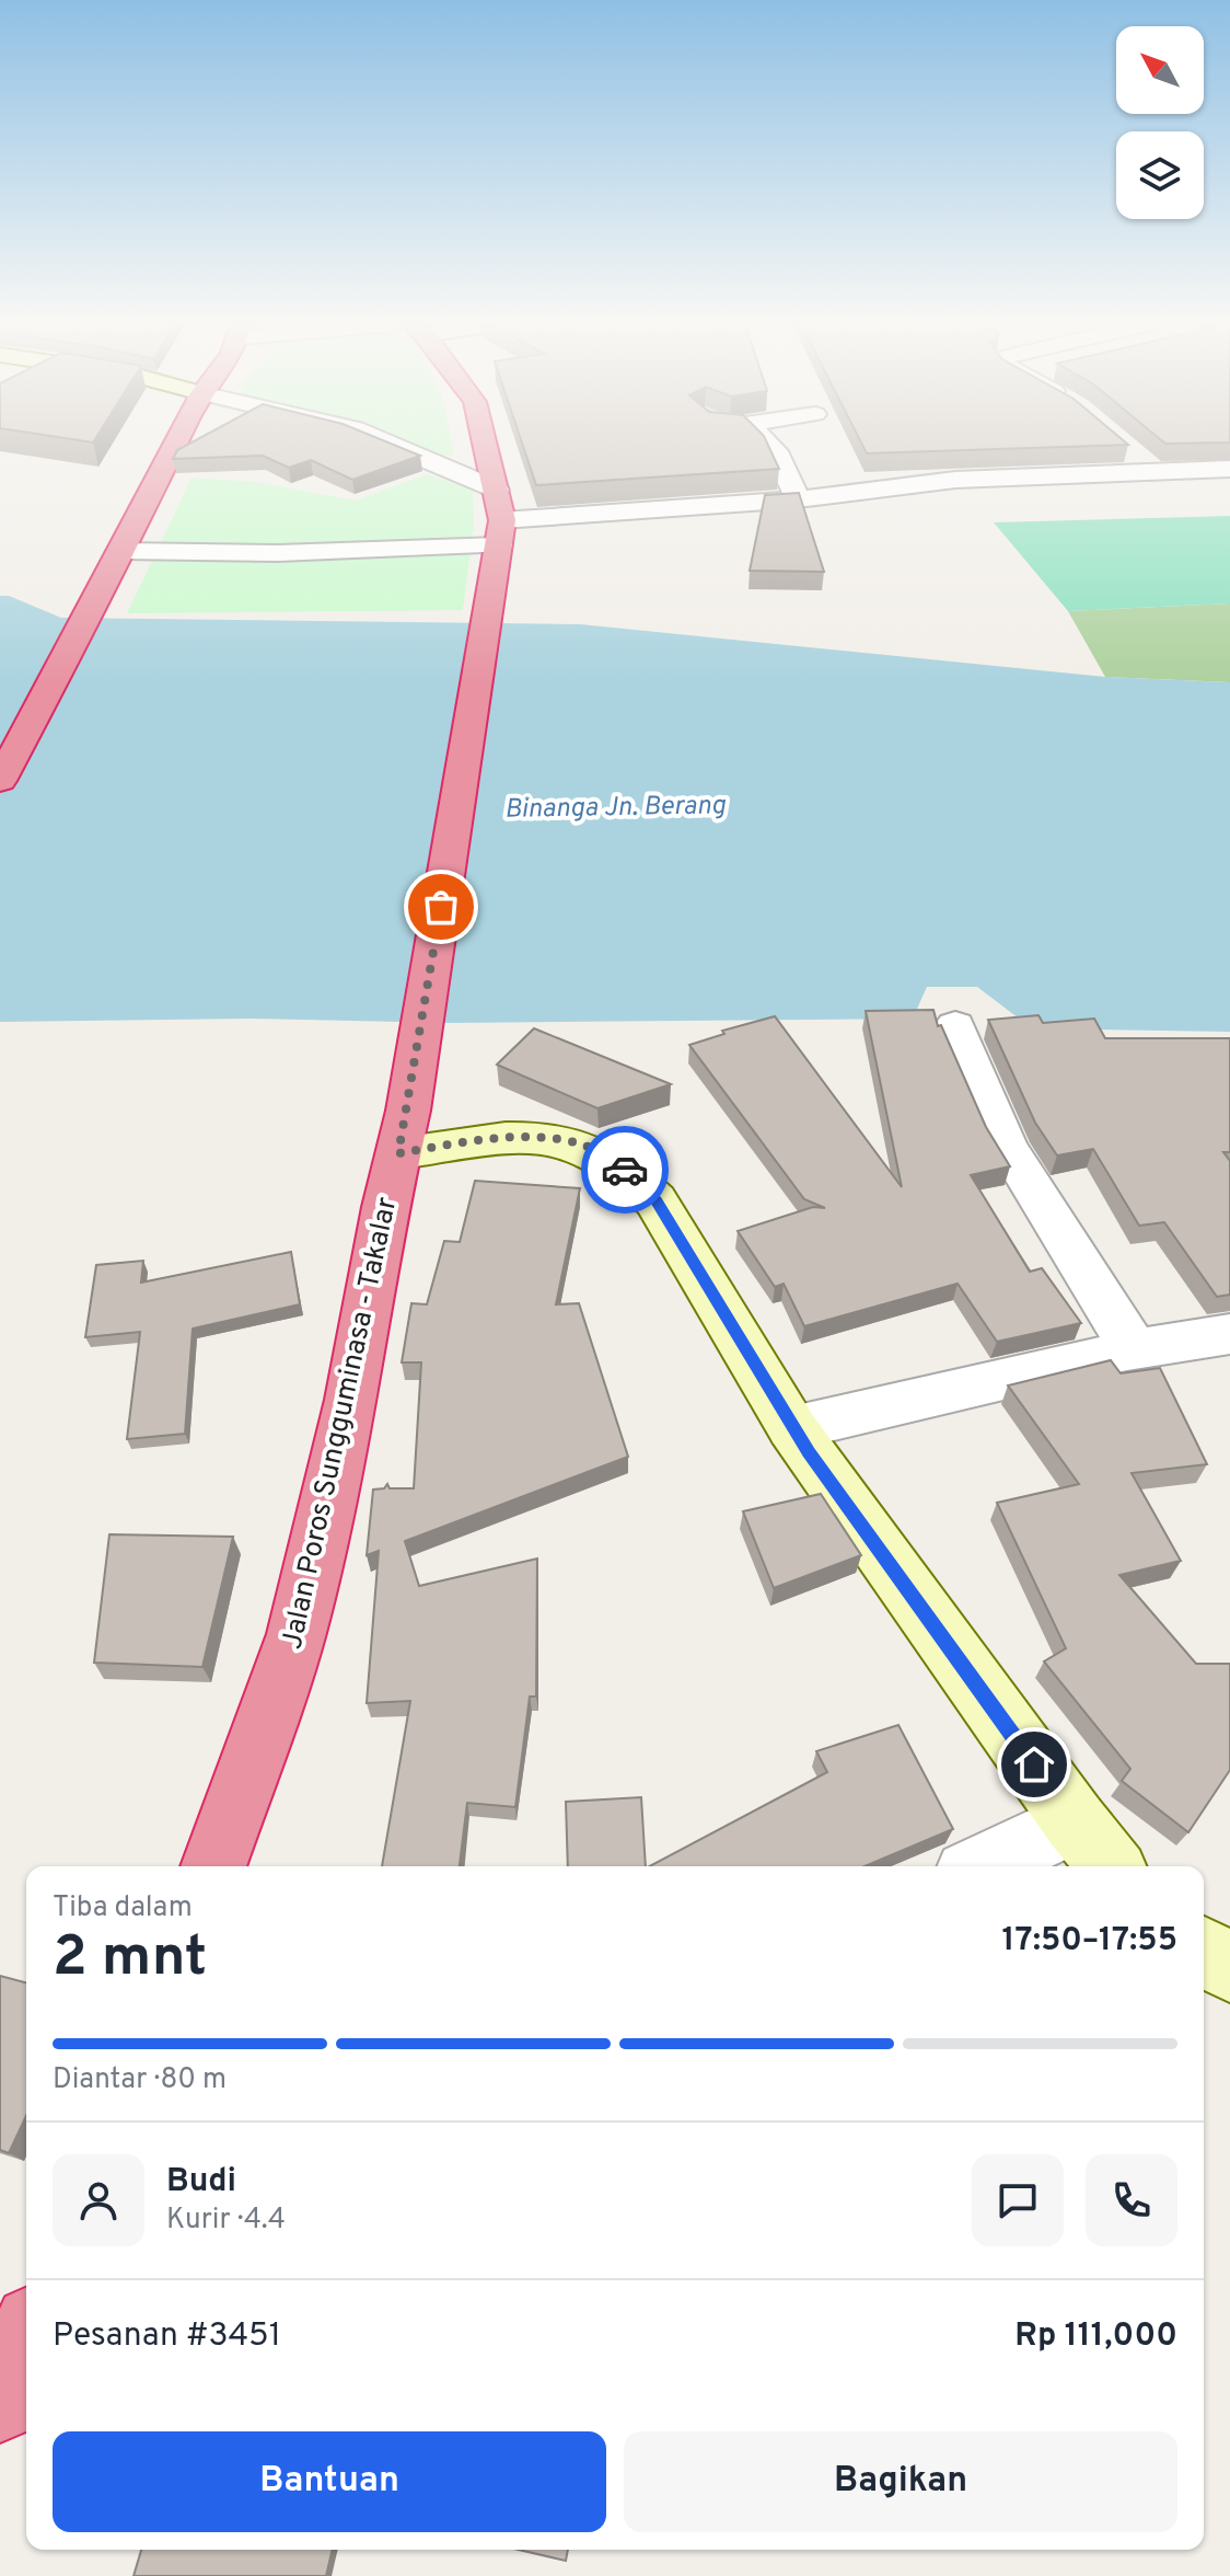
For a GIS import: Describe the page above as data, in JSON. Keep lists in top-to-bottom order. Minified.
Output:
{"streets":{"highway":["Jalan Poros Sungguminasa - Takalar"]},"water":["Binanga Jn. Berang"],"north":"top left","page":{"heading":["2 mnt","Tiba dalam","17:50–17:55"],"panel":["Budi","Kurir · 4.4","Pesanan #3451","Rp 111,000"],"bar":"Diantar · 80 m","buttons":["Bantuan","Bagikan"]}}
